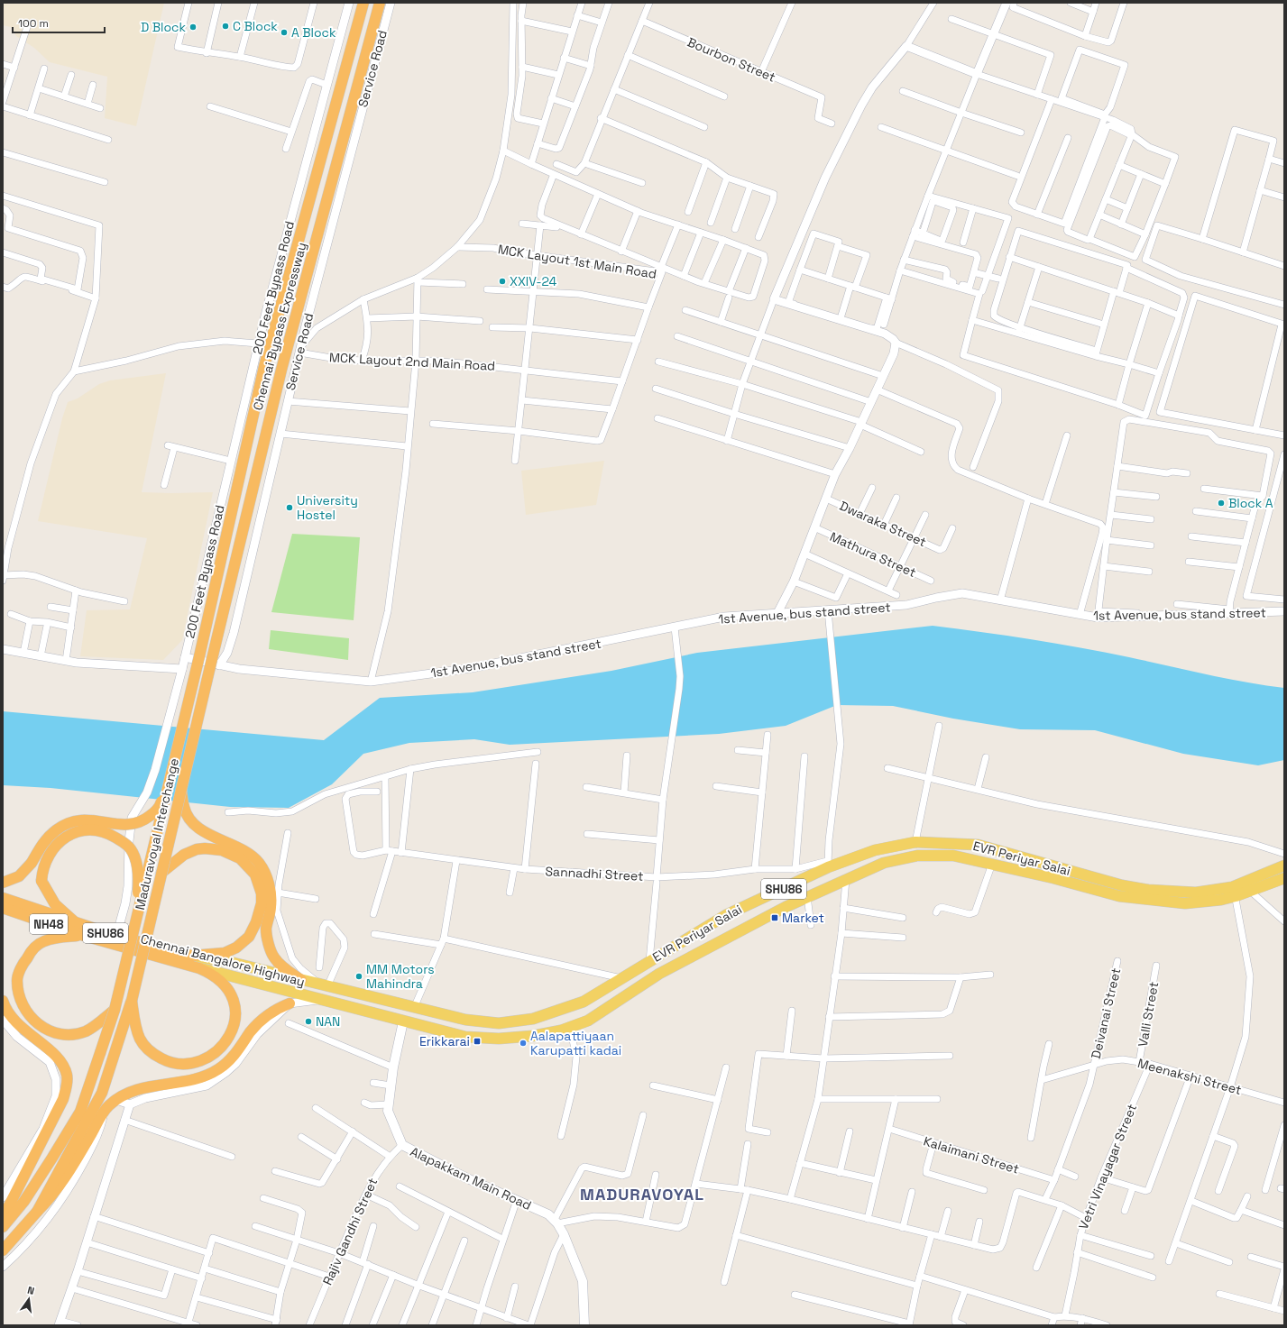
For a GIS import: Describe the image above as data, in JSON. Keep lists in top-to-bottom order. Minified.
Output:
{"streets":{"highway":["Chennai Bypass Expressway","Maduravoyal Interchange","SHU86","NH48","Chennai Bangalore Highway"],"main road":["EVR Periyar Salai","Alapakkam Main Road"],"street":["Bourbon Street","Service Road","MCK Layout 1st Main Road","200 Feet Bypass Road","MCK Layout 2nd Main Road","Dwaraka Street","Mathura Street","1st Avenue, bus stand street","Sannadhi Street","Deivanai Street","Valli Street","Meenakshi Street","Kalaimani Street","Vetri Vinayagar Street","Rajiv Gandhi Street"]},"crossings":[["Service Road","Chennai Bypass Expressway"],["Service Road","MCK Layout 2nd Main Road"],["Service Road","1st Avenue, bus stand street"],["Service Road","Maduravoyal Interchange"],["200 Feet Bypass Road","Chennai Bangalore Highway"],["Chennai Bypass Expressway","1st Avenue, bus stand street"],["Chennai Bypass Expressway","Maduravoyal Interchange"],["1st Avenue, bus stand street","Maduravoyal Interchange"],["EVR Periyar Salai","Sannadhi Street"],["EVR Periyar Salai","Chennai Bangalore Highway"],["EVR Periyar Salai","Alapakkam Main Road"],["NH48","Chennai Bangalore Highway"],["Deivanai Street","Meenakshi Street"],["Deivanai Street","Kalaimani Street"],["Valli Street","Meenakshi Street"],["Meenakshi Street","Vetri Vinayagar Street"],["Alapakkam Main Road","Rajiv Gandhi Street"]],"districts":["MADURAVOYAL"],"places":{"other":["C Block","D Block","A Block","XXIV-24","Block A","University Hostel","MM Motors Mahindra","NAN","Aalapattiyaan Karupatti kadai"],"transit":["Market","Erikkarai"]},"scale_bar":"100 m","north":"top"}
